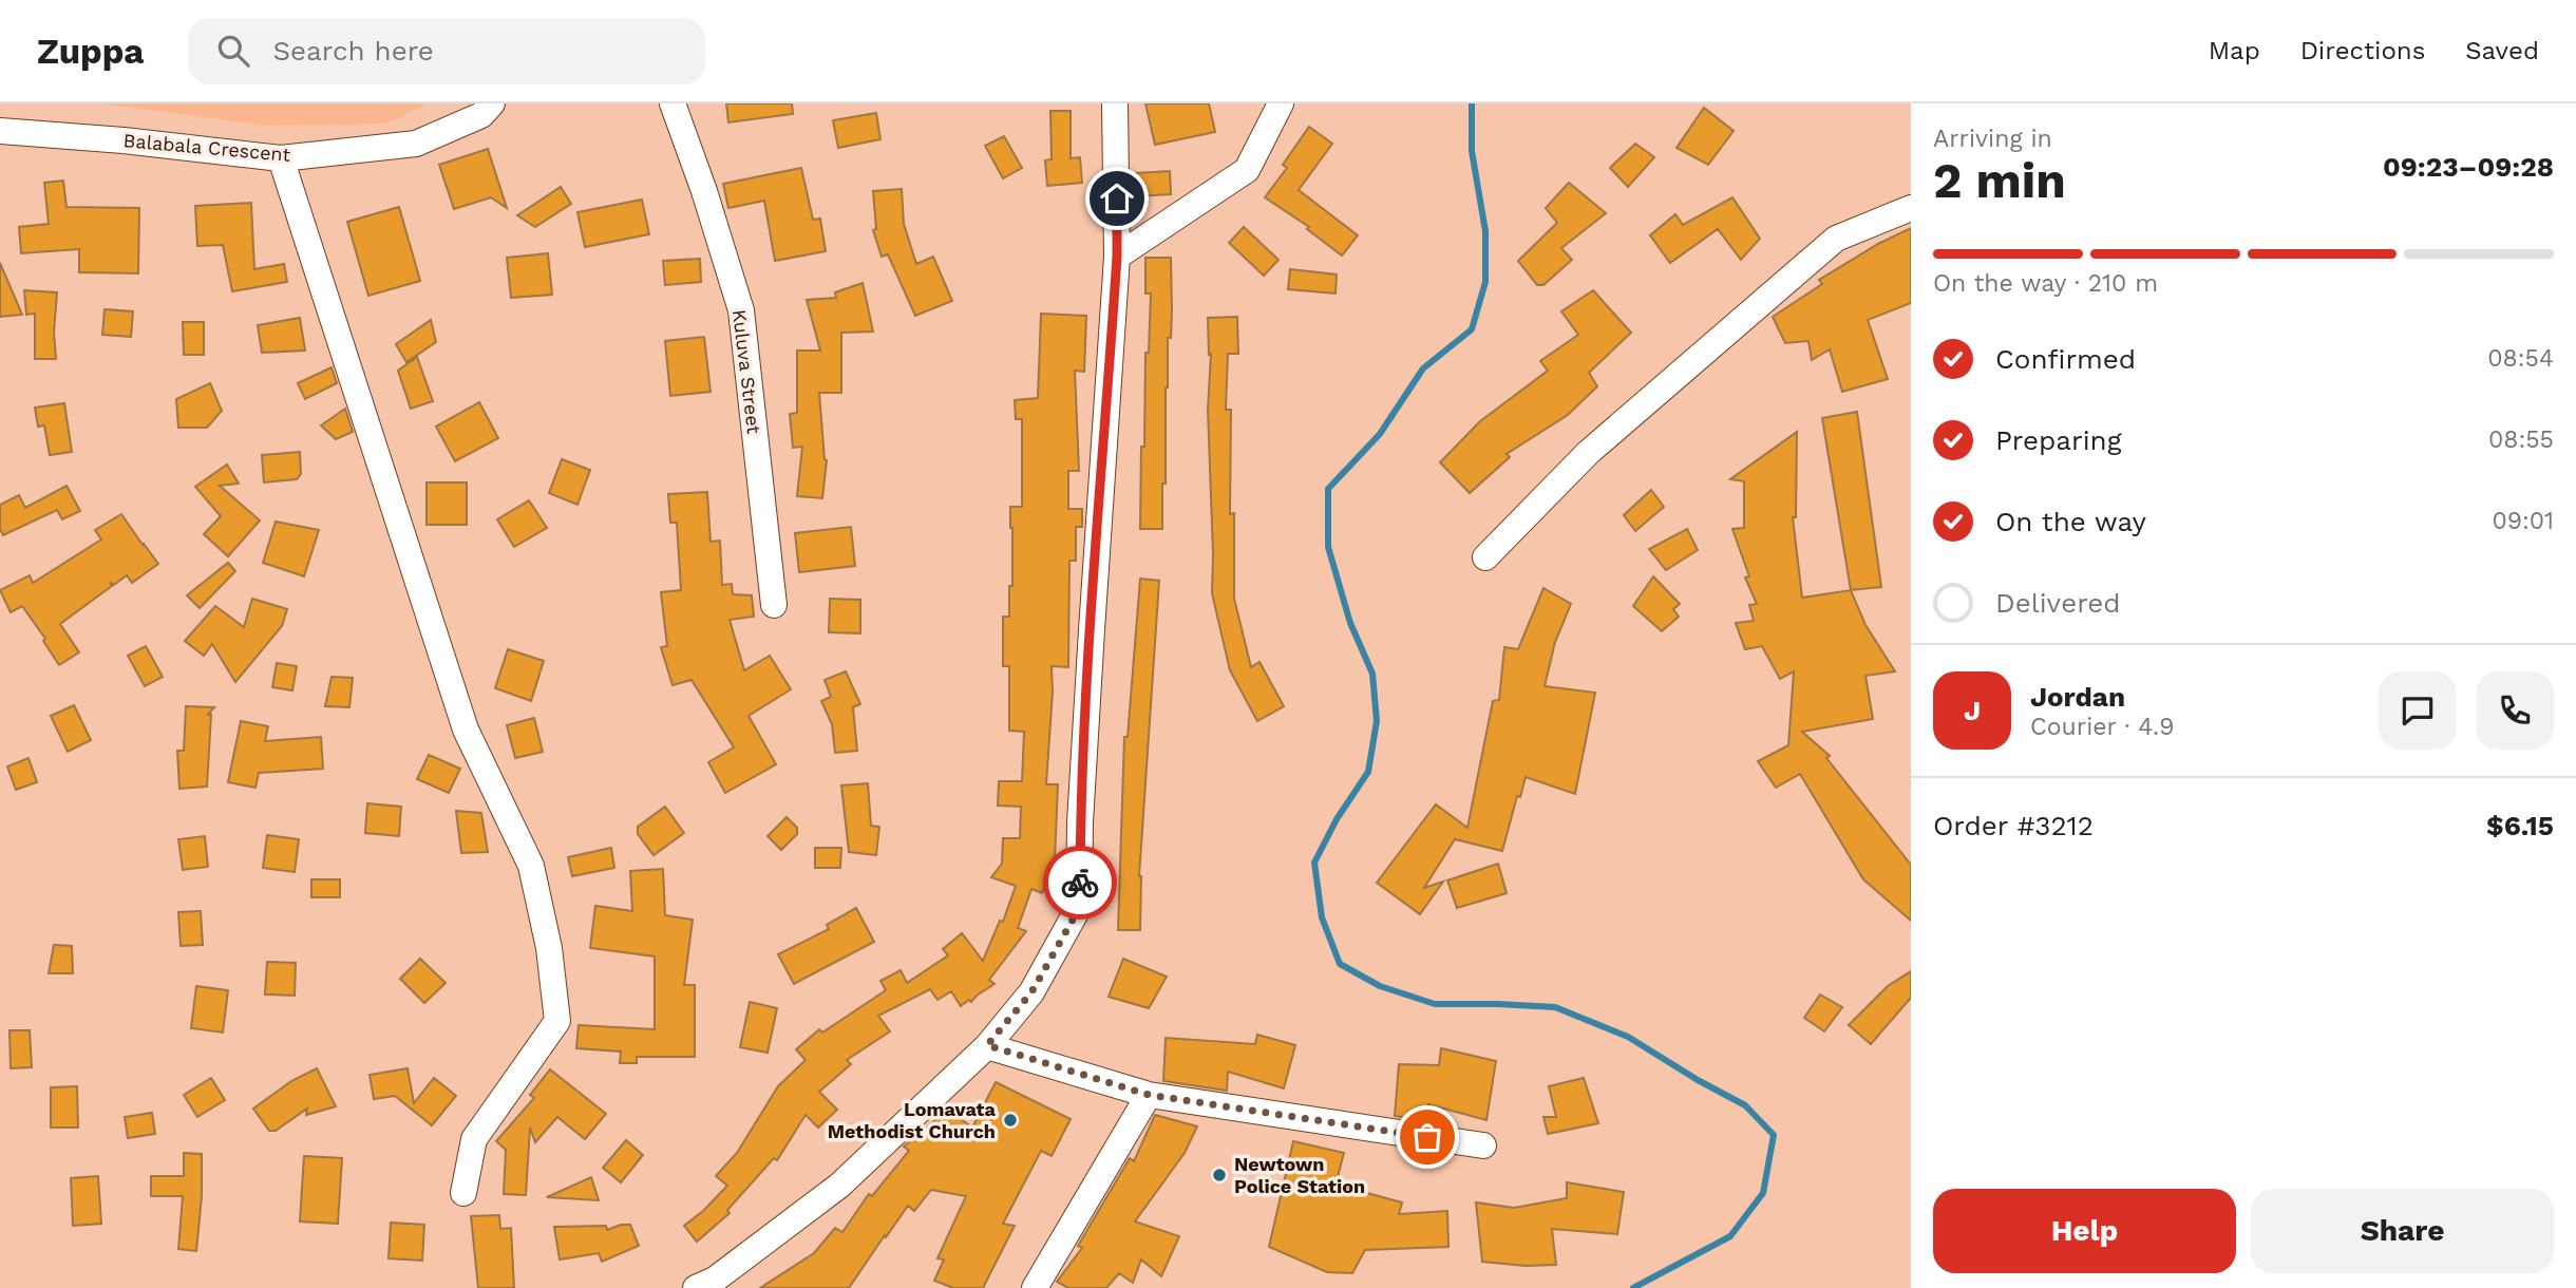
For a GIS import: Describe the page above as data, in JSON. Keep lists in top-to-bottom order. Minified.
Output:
{"streets":{"street":["Balabala Crescent","Kuluva Street"]},"places":["Lomavata Methodist Church","Newtown Police Station"],"page":{"header":"Zuppa","search":"Search here","nav":["Map","Directions","Saved"],"heading":["2 min","Arriving in","09:23–09:28"],"panel":["Jordan","Courier · 4.9","Order #3212","$6.15"],"bar":"On the way · 210 m","list":[["Confirmed","08:54"],["Preparing","08:55"],["On the way","09:01"],"Delivered"],"round":"J","buttons":["Help","Share"]}}
